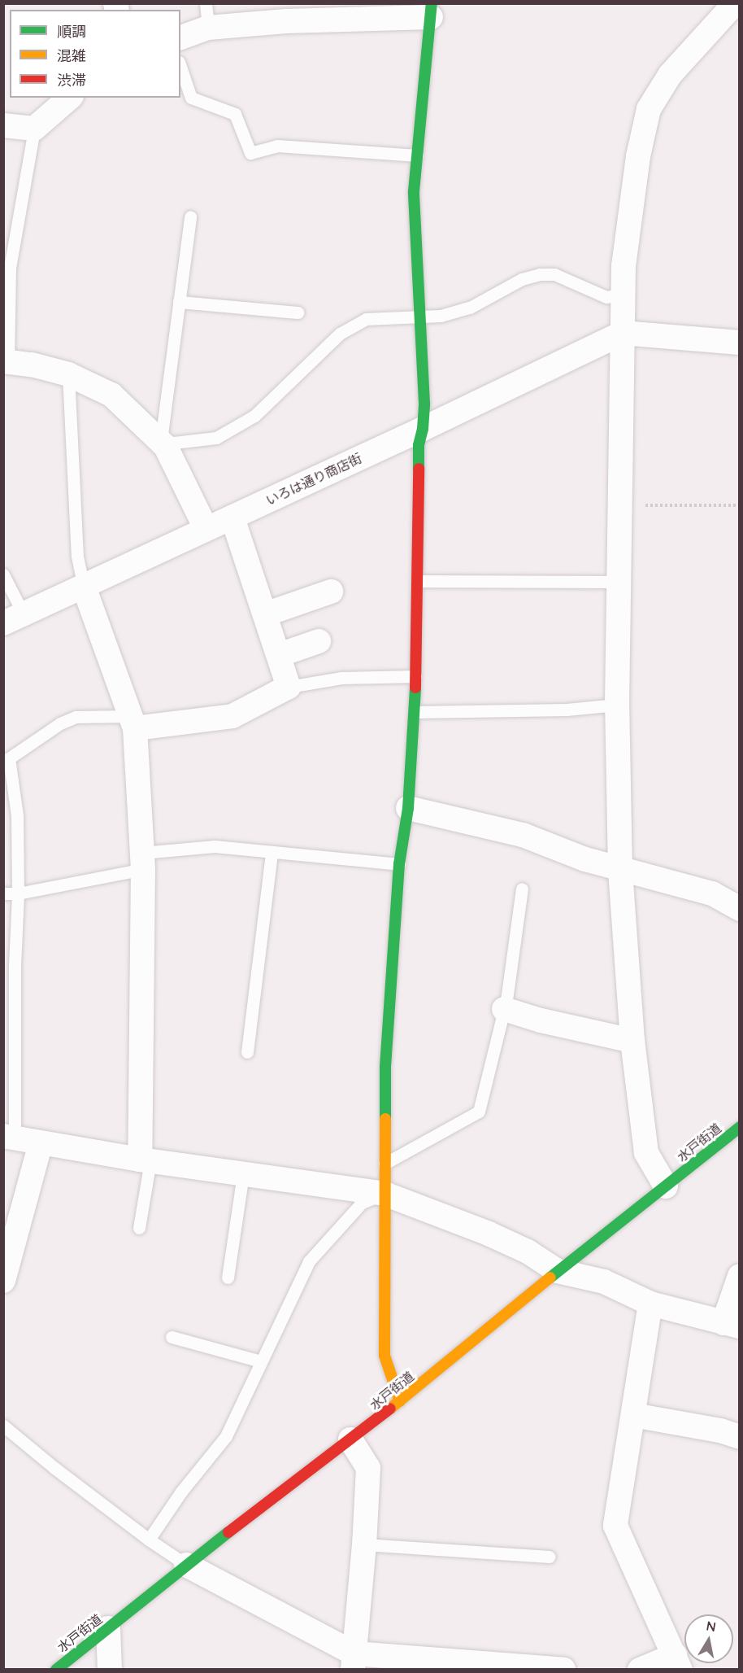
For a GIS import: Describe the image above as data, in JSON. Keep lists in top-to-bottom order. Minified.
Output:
{"streets":{"main road":["水戸街道"],"street":["いろは通り商店街"]},"legend":["順調","混雑","渋滞"],"north":"top"}
